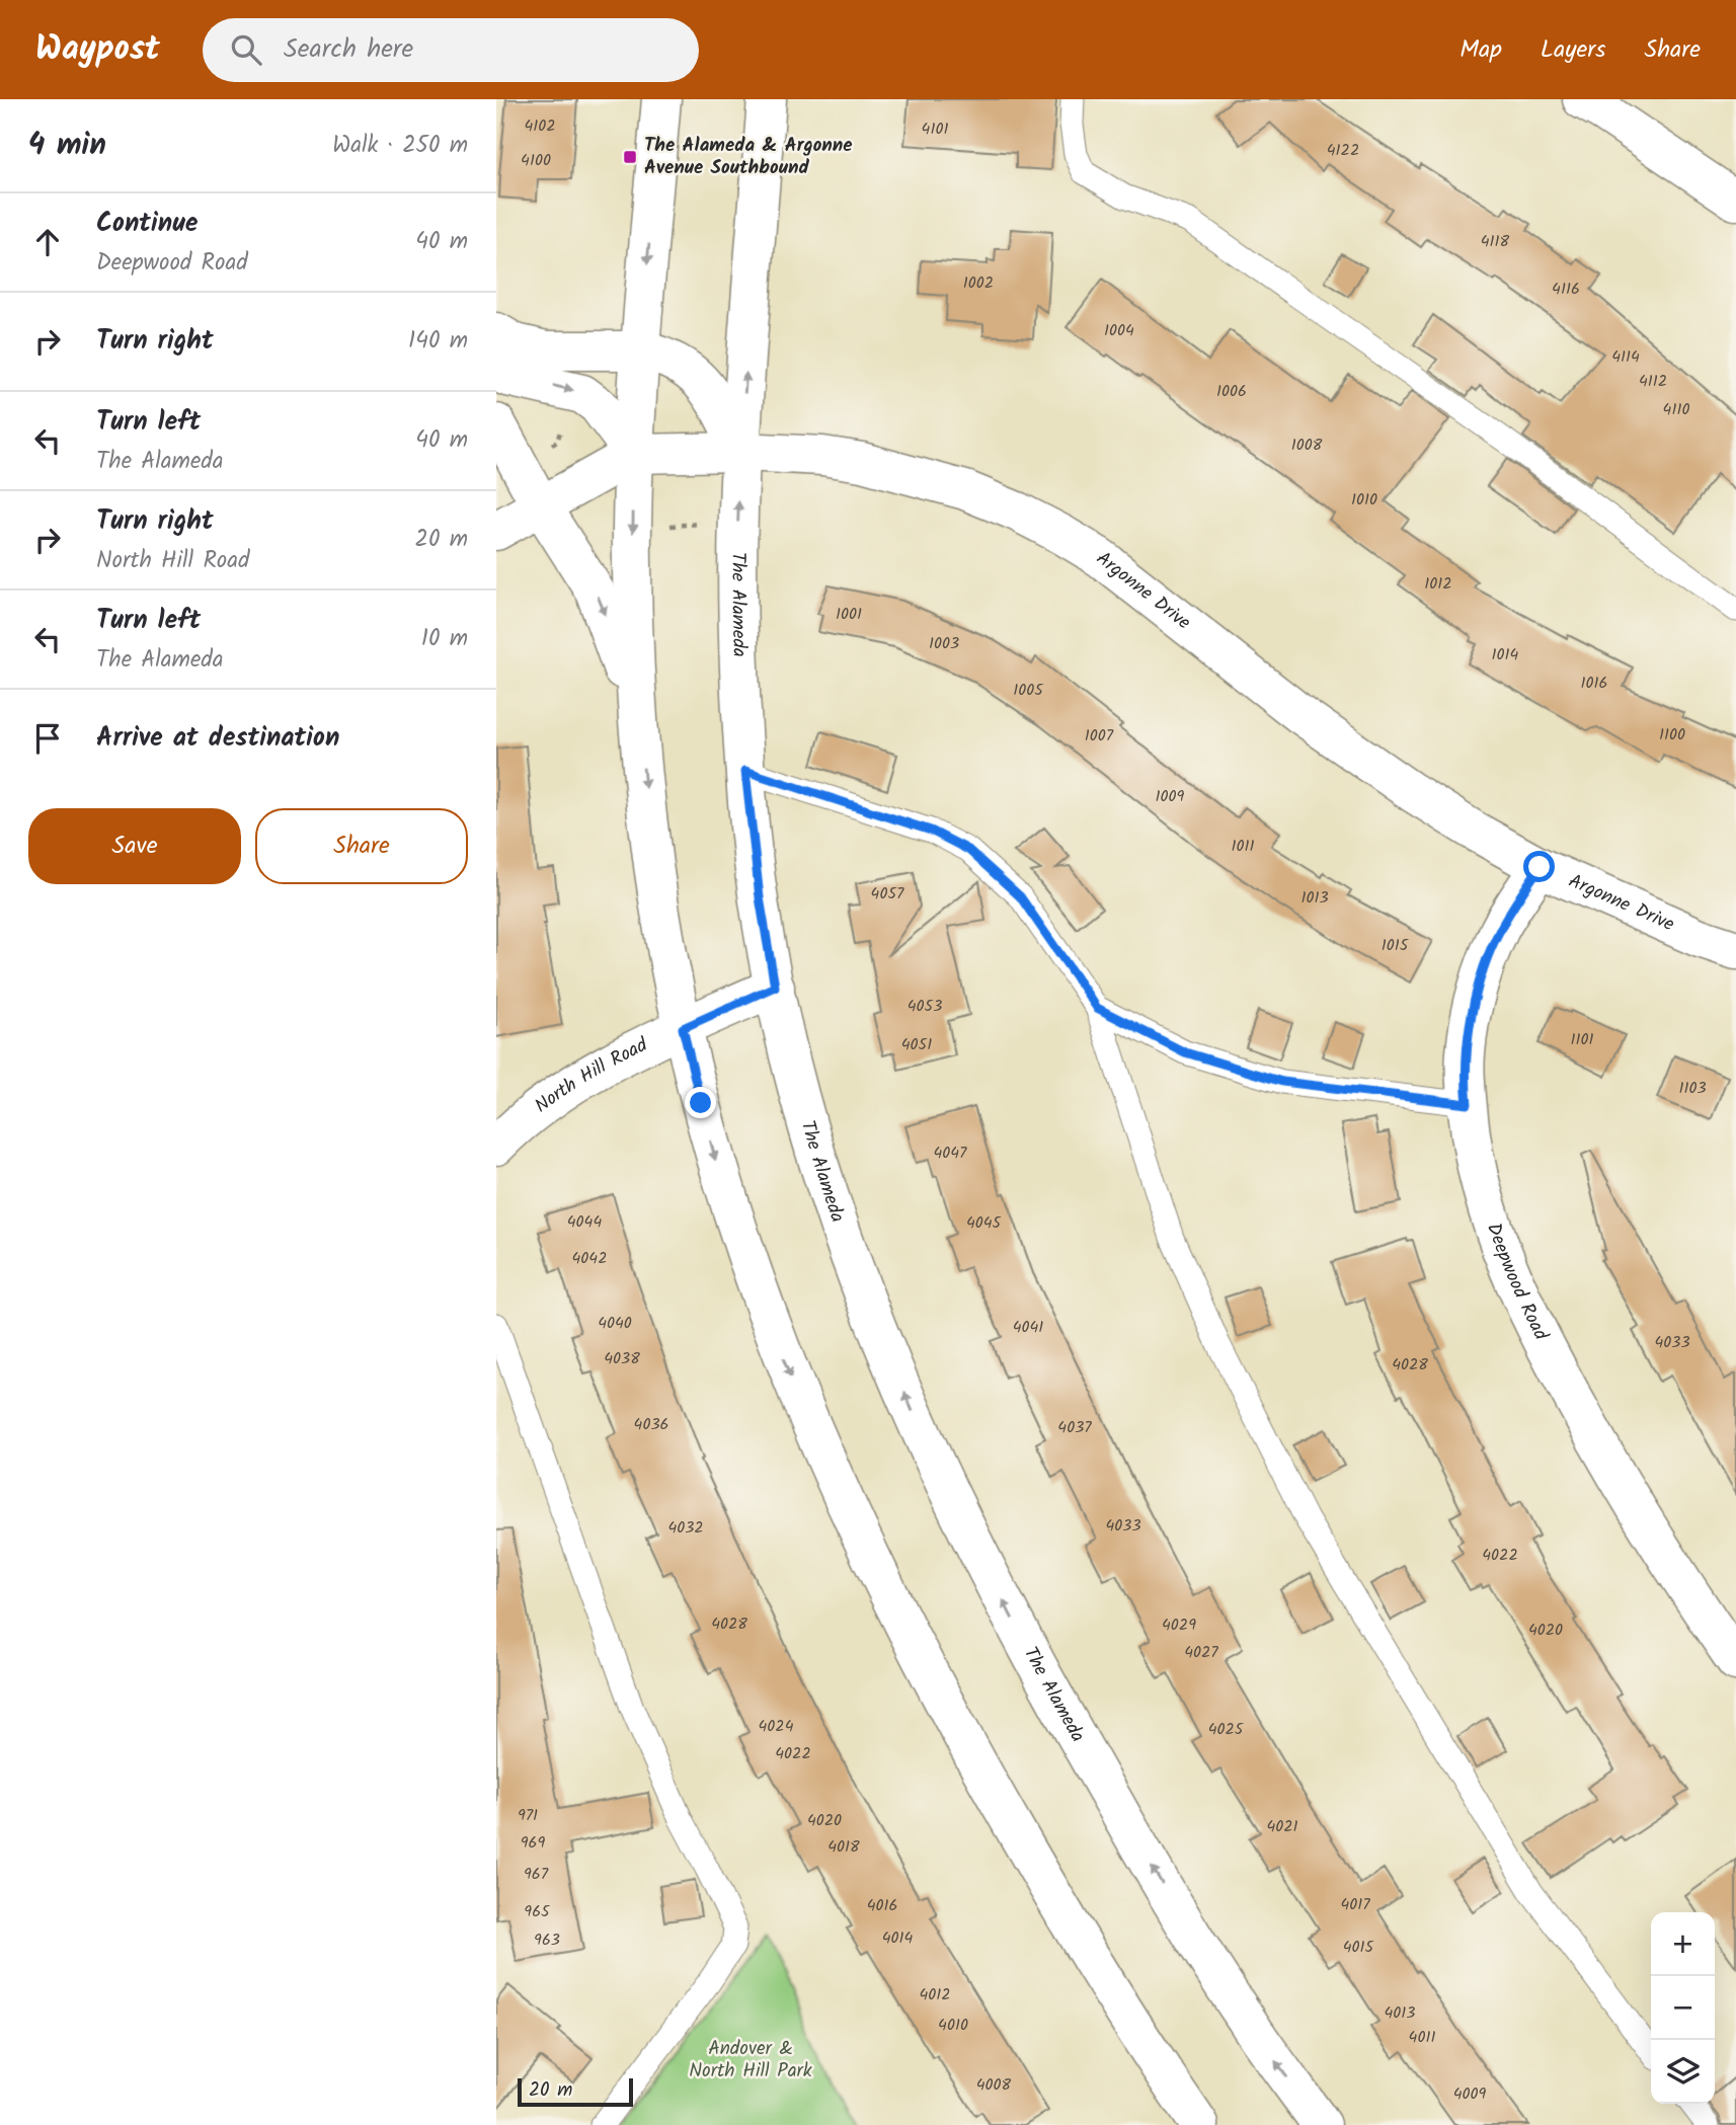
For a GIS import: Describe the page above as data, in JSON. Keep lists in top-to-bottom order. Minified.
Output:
{"streets":{"main road":["Argonne Drive","The Alameda","North Hill Road","Deepwood Road"]},"crossings":[["Argonne Drive","The Alameda"],["Argonne Drive","Deepwood Road"],["The Alameda","North Hill Road"]],"parks":["Andover & North Hill Park"],"places":{"transit":["The Alameda & Argonne Avenue Southbound"]},"house_numbers":["4102","4101","4122","4100","4118","1002","4116","1004","4114","4112","1006","4110","1008","1010","1012","1001","1003","1014","1016","1005","1100","1007","1009","1011","4057","1013","1015","4053","1101","4051","1103","4047","4044","4045","4042","4040","4041","4033","4038","4028","4036","4037","4033","4032","4022","4028","4029","4020","4027","4024","4025","4022","971","4020","4021","969","4018","967","4017","4016","965","4014","963","4015","4012","4013","4010","4011","4008","4009"],"scale_bar":"20 m","page":{"header":"Waypost","search":"Search here","nav":["Map","Layers","Share"],"heading":["4 min","Walk · 250 m"],"list":[["Continue","Deepwood Road","40 m"],["Turn right","140 m"],["Turn left","The Alameda","40 m"],["Turn right","North Hill Road","20 m"],["Turn left","The Alameda","10 m"],"Arrive at destination"],"buttons":["Save","Share"],"map_buttons":["+","−"],"scale":"20 m"}}
